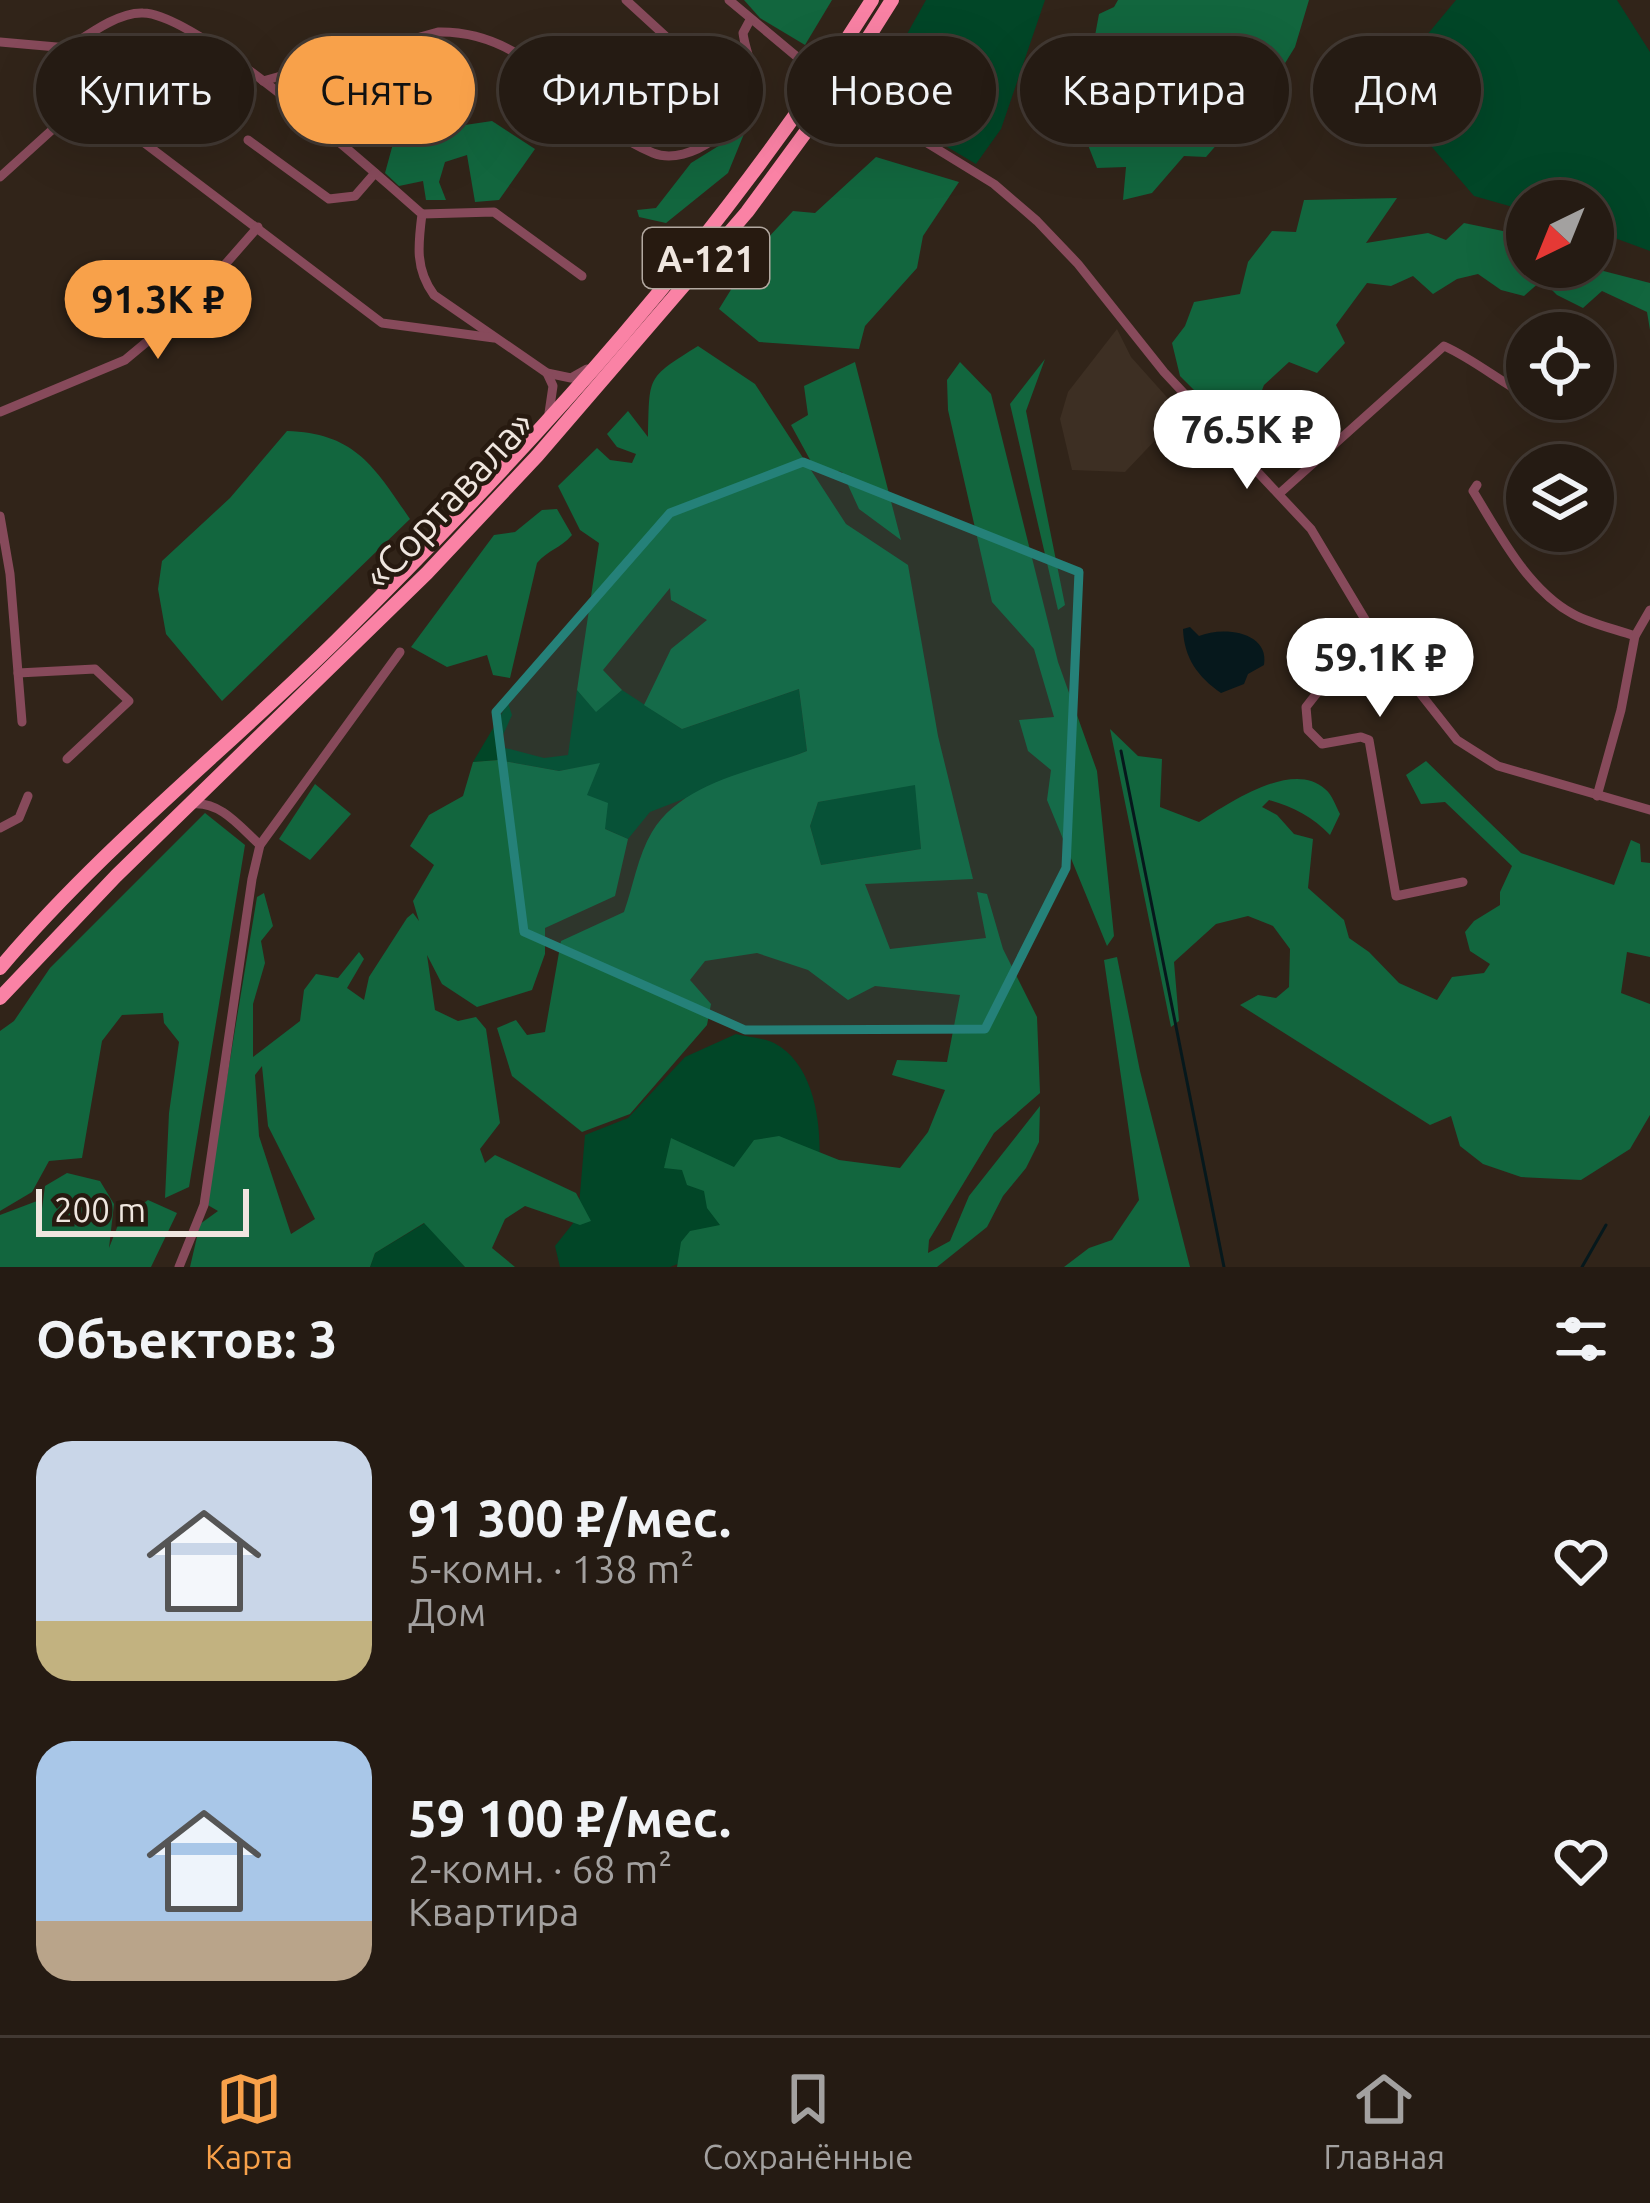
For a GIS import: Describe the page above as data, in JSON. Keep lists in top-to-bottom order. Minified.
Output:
{"streets":{"highway":["А-121","«Сортавала»"]},"scale_bar":"200 m","north":"bottom left","page":{"chip":["Купить","Снять","Фильтры","Новое","Квартира","Дом"],"price":["91.3K ₽","76.5K ₽","59.1K ₽"],"scale":"200 m","heading":"Объектов: 3","list":[{"name":"91 300 ₽/мес.","note":"5-комн. · 138 m² · Дом"},{"name":"59 100 ₽/мес.","note":"2-комн. · 68 m² · Квартира"}],"tabs":["Карта","Сохранённые","Главная"]}}
